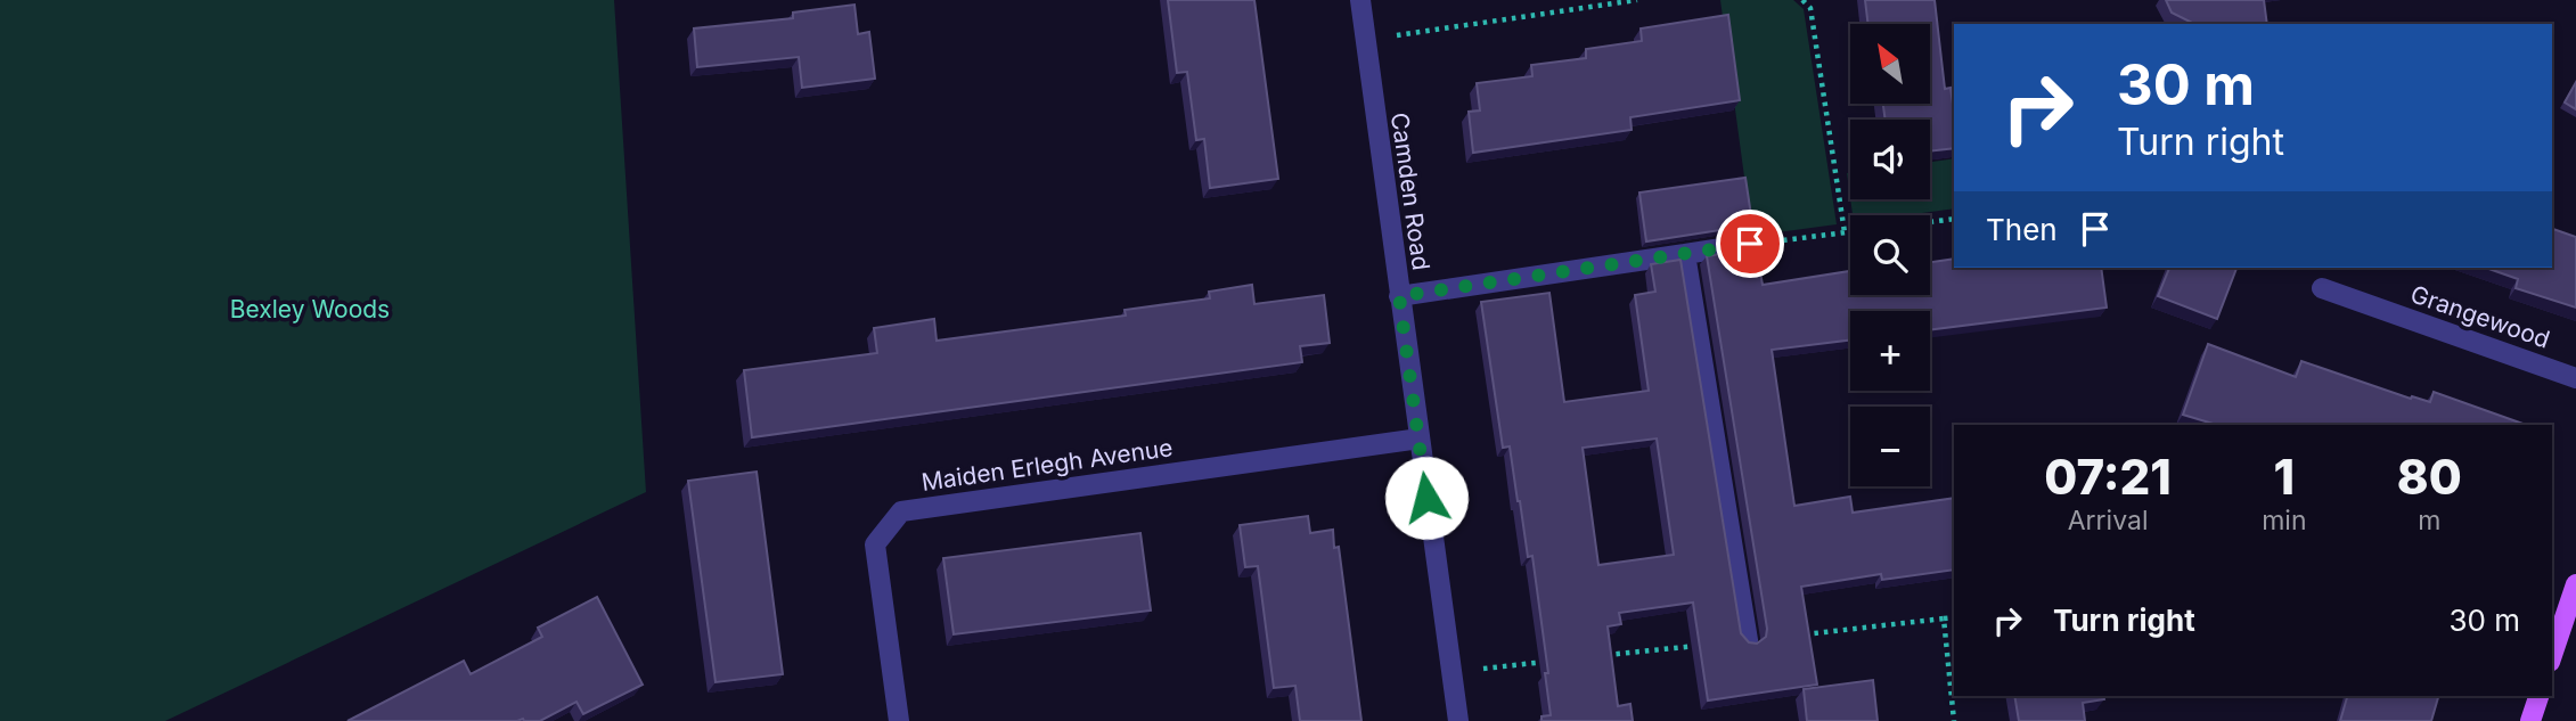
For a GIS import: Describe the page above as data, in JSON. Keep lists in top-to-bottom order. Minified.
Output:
{"streets":{"street":["Camden Road","Grangewood","Maiden Erlegh Avenue"]},"crossings":[["Camden Road","Maiden Erlegh Avenue"]],"parks":["Bexley Woods"],"north":"top left","page":{"map_buttons":["+","−"],"turn":["30 m","Turn right"],"then":"Then","eta":["07:21","Arrival","1","min","80","m"],"list":[{"name":"Turn right","value":"30 m"}]}}
